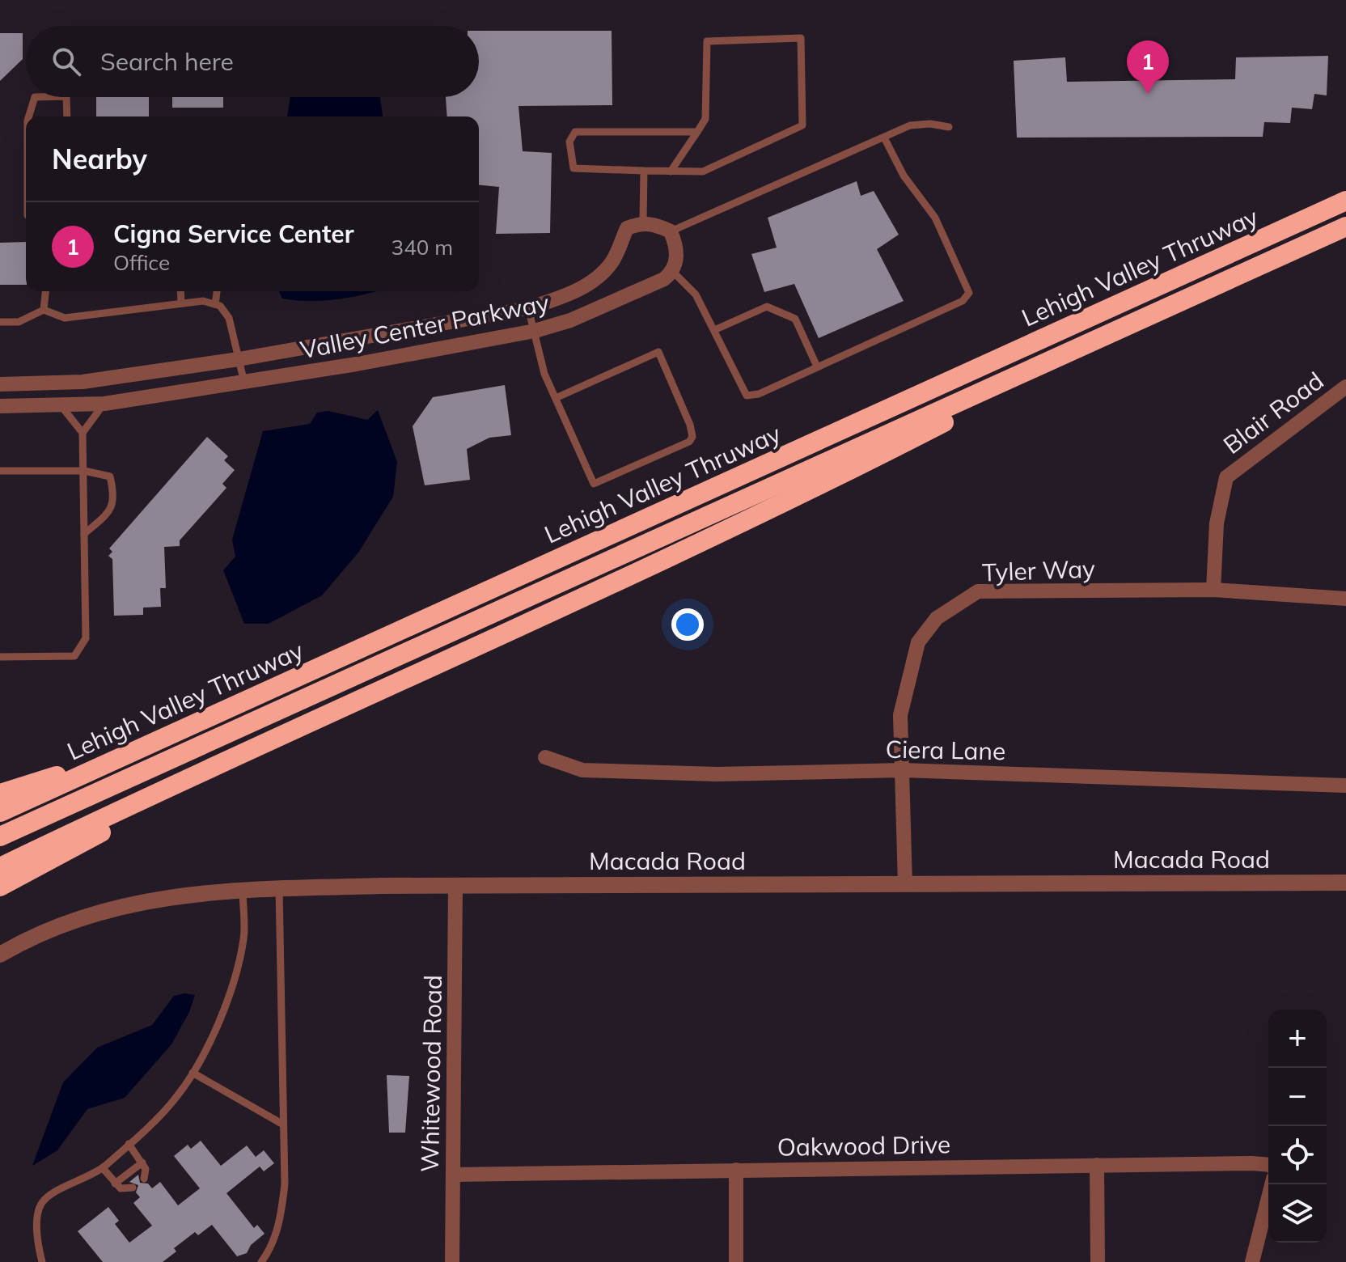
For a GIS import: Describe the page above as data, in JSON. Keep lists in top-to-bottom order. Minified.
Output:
{"streets":{"highway":["Lehigh Valley Thruway"],"street":["Valley Center Parkway","Blair Road","Tyler Way","Ciera Lane","Macada Road","Whitewood Road","Oakwood Drive"]},"crossings":[["Blair Road","Tyler Way"],["Tyler Way","Ciera Lane"],["Tyler Way","Macada Road"],["Macada Road","Whitewood Road"],["Whitewood Road","Oakwood Drive"]],"page":{"search":"Search here","pins":"1","heading":"Nearby","list":[{"mark":"1","name":"Cigna Service Center","note":"Office","value":"340 m"}],"map_buttons":["+","−"]}}
